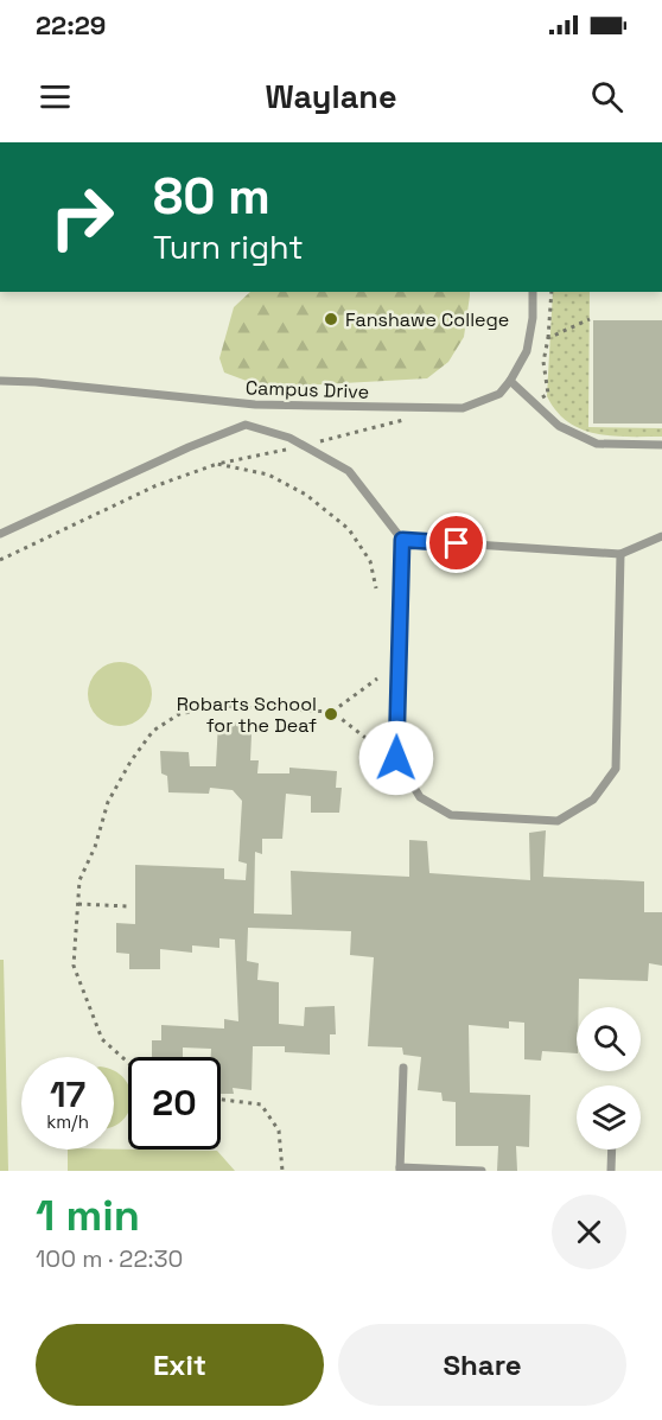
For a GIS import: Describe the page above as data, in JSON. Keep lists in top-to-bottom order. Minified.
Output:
{"streets":{"lane":["Campus Drive"]},"places":["Fanshawe College","Robarts School for the Deaf"],"page":{"status":"22:29","header":"Waylane","turn":["80 m","Turn right"],"speed":"17 km/h","limit":"20","heading":["1 min","100 m · 22:30"],"buttons":["Exit","Share"]}}
